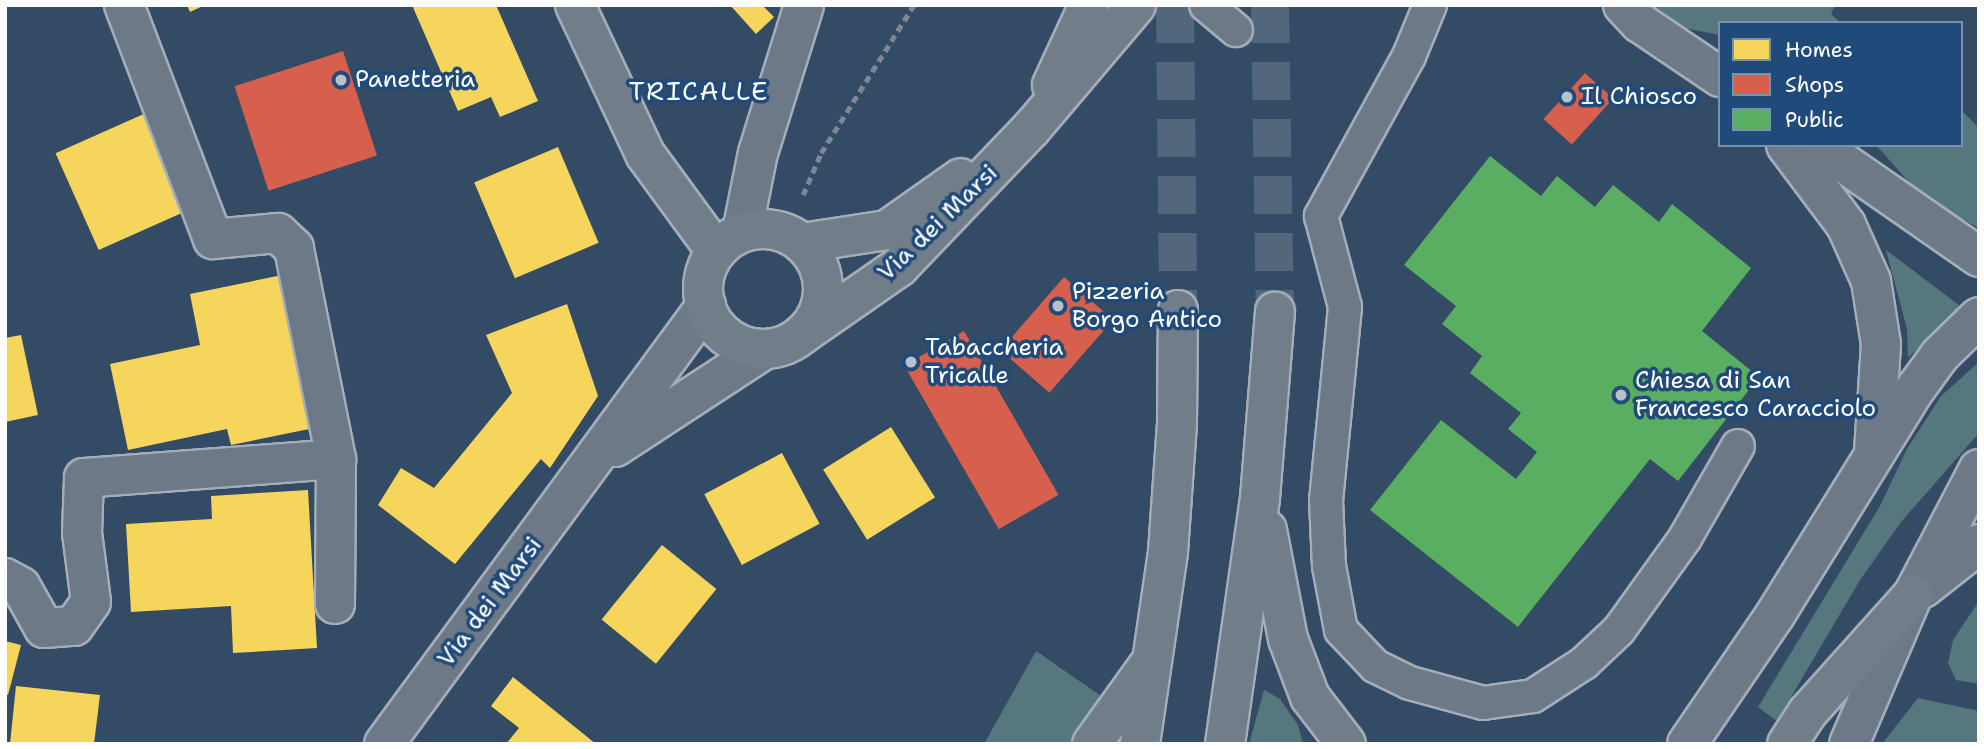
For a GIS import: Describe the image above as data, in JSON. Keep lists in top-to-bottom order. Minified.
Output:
{"streets":{"main road":["Via dei Marsi"]},"districts":["TRICALLE"],"places":["Panetteria","Il Chiosco","Pizzeria Borgo Antico","Tabaccheria Tricalle","Chiesa di San Francesco Caracciolo"],"legend":["Homes","Shops","Public"]}
